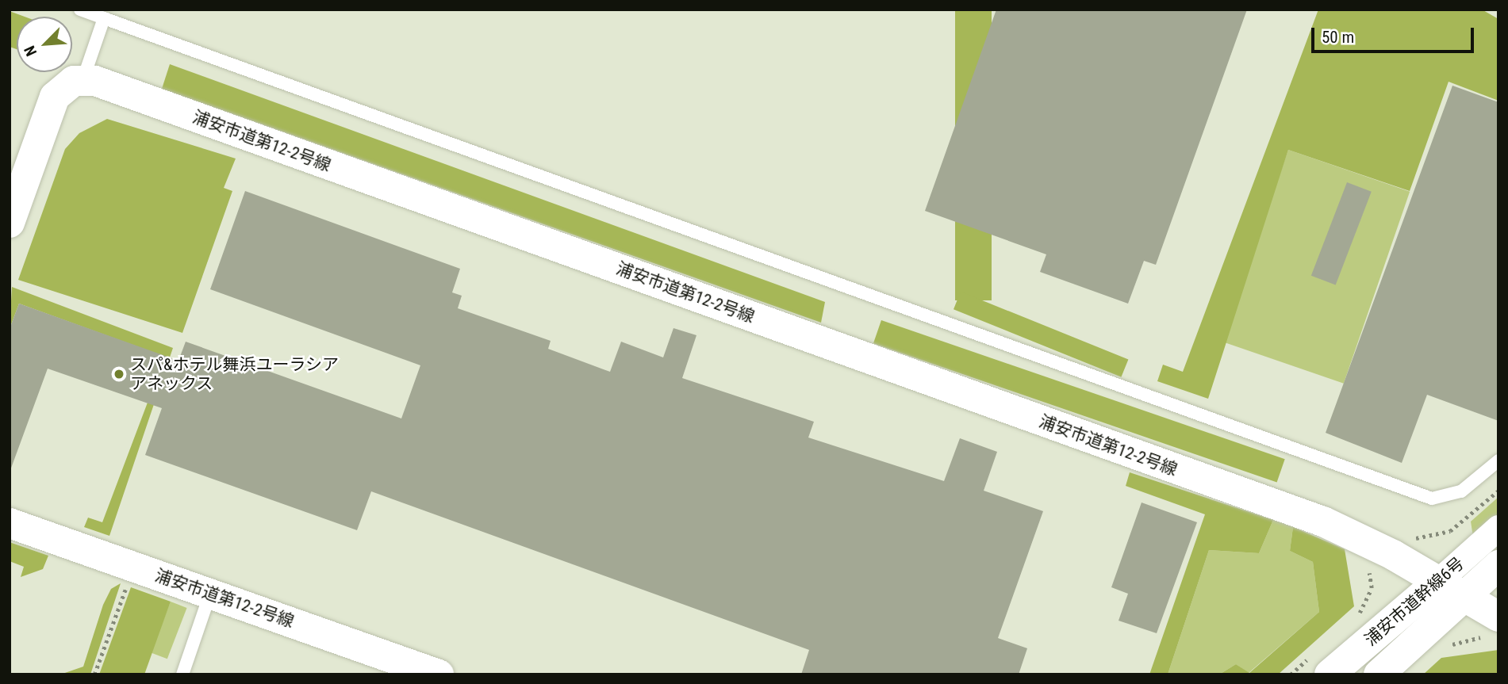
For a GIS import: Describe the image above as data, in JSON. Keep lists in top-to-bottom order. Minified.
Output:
{"streets":{"street":["浦安市道第12-2号線","浦安市道幹線6号"]},"crossings":[["浦安市道第12-2号線","浦安市道幹線6号"]],"places":["スパ&ホテル舞浜ユーラシア アネックス"],"scale_bar":"50 m","north":"bottom left"}
